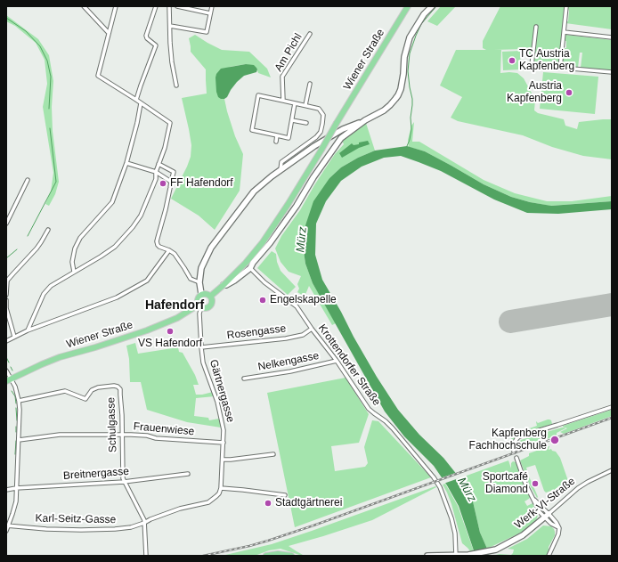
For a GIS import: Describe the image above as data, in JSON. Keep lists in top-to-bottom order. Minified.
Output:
{"streets":{"main road":["Wiener Straße","Werk-VI-Straße"],"street":["Am Pichl","Rosengasse","Nelkengasse","Krottendorfer Straße","Gärtnergasse","Schulgasse","Frauenwiese","Breitnergasse","Karl-Seitz-Gasse"]},"crossings":[["Wiener Straße","Gärtnergasse"],["Rosengasse","Krottendorfer Straße"],["Rosengasse","Gärtnergasse"],["Nelkengasse","Krottendorfer Straße"],["Krottendorfer Straße","Werk-VI-Straße"],["Gärtnergasse","Frauenwiese"],["Schulgasse","Frauenwiese"],["Schulgasse","Breitnergasse"],["Schulgasse","Karl-Seitz-Gasse"]],"districts":["Hafendorf"],"water":["Mürz"],"places":["TC Austria Kapfenberg","Austria Kapfenberg","FF Hafendorf","Engelskapelle","VS Hafendorf","Kapfenberg Fachhochschule","Sportcafé Diamond","Stadtgärtnerei"]}
